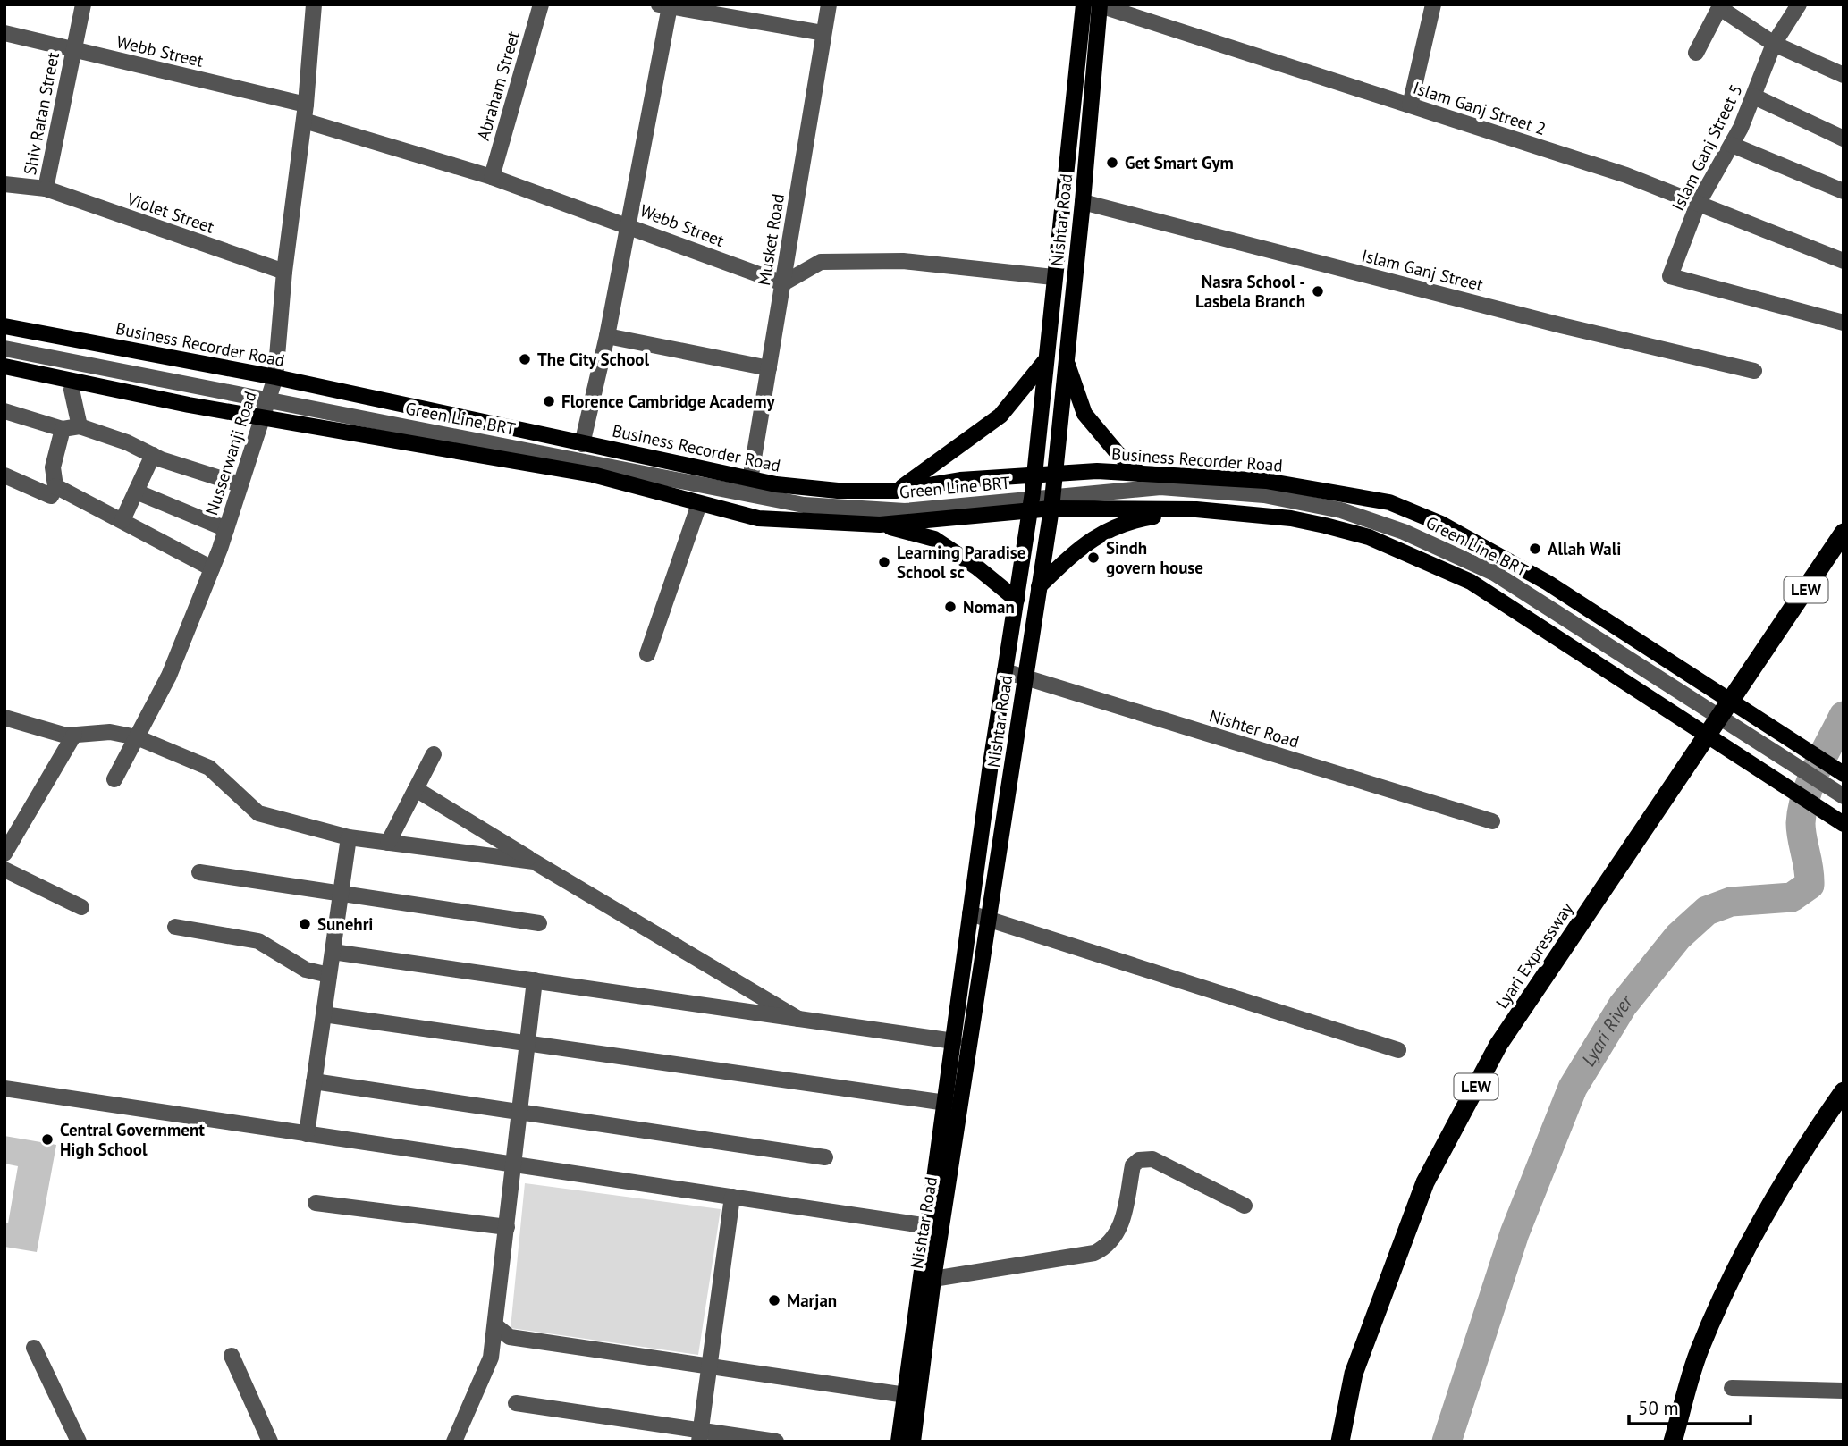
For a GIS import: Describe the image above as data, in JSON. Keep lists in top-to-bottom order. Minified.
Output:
{"streets":{"highway":["LEW","Lyari Expressway"],"main road":["Nishtar Road","Business Recorder Road"],"street":["Webb Street","Abraham Street","Islam Ganj Street 2","Shiv Ratan Street","Islam Ganj Street 5","Violet Street","Musket Road","Islam Ganj Street","Green Line BRT","Nusserwanji Road","Nishter Road"]},"crossings":[["Webb Street","Abraham Street"],["Webb Street","Shiv Ratan Street"],["Webb Street","Musket Road"],["Webb Street","Nusserwanji Road"],["Islam Ganj Street 2","Islam Ganj Street 5"],["Islam Ganj Street 2","Nishtar Road"],["Shiv Ratan Street","Violet Street"],["Violet Street","Nusserwanji Road"],["Nishtar Road","Islam Ganj Street"],["Nishtar Road","Business Recorder Road"],["Nishtar Road","Nishter Road"],["Musket Road","Business Recorder Road"],["Business Recorder Road","Nusserwanji Road"]],"water":["Lyari River"],"places":["Get Smart Gym","Nasra School - Lasbela Branch","The City School","Florence Cambridge Academy","Allah Wali","Sindh govern house","Learning Paradise School sc","Noman","Sunehri","Central Government High School","Marjan"],"scale_bar":"50 m"}
